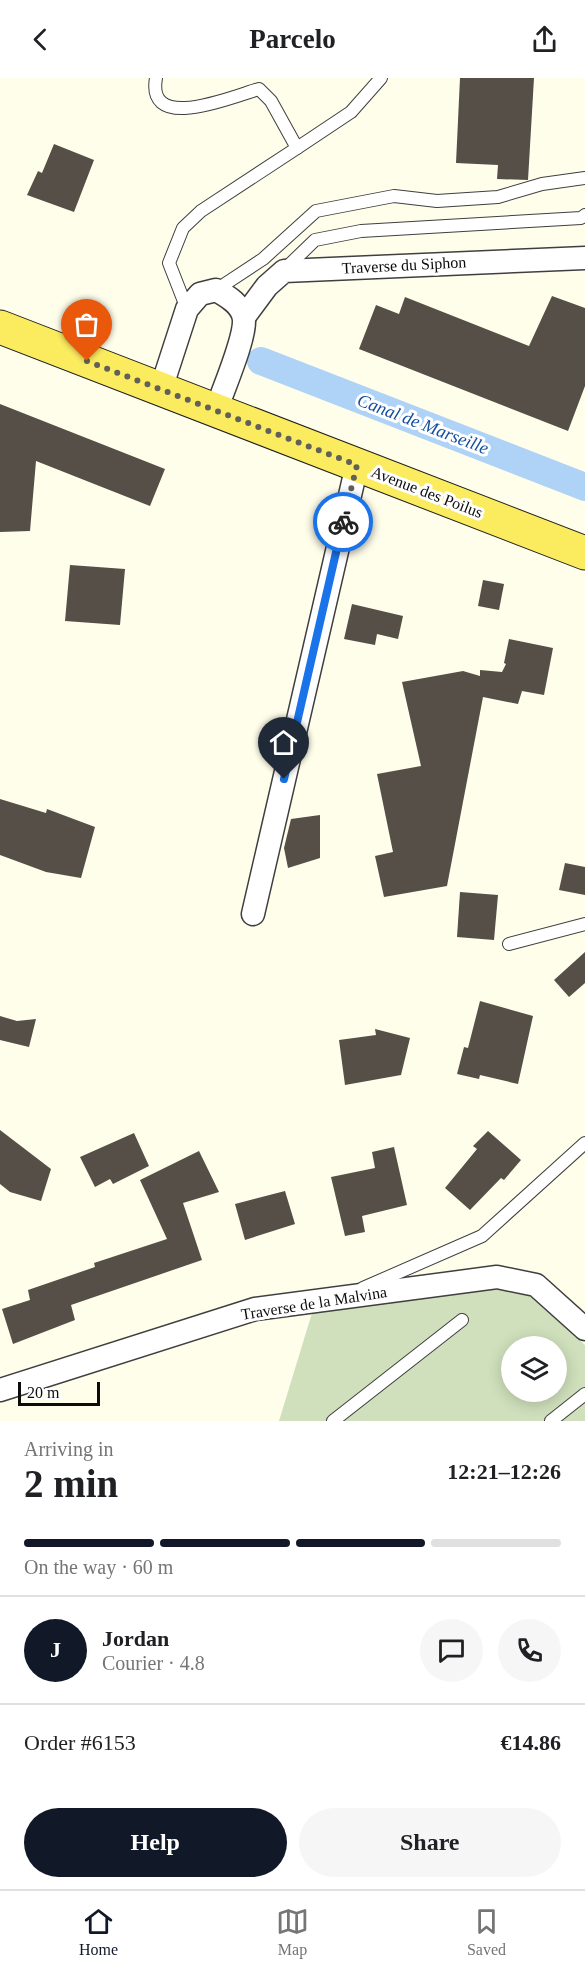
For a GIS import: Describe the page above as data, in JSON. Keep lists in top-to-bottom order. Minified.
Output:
{"streets":{"main road":["Avenue des Poilus"],"street":["Traverse du Siphon","Traverse de la Malvina"]},"water":["Canal de Marseille"],"scale_bar":"20 m","page":{"header":"Parcelo","scale":"20 m","heading":["2 min","Arriving in","12:21–12:26"],"panel":["Jordan","Courier · 4.8","Order #6153","€14.86"],"bar":"On the way · 60 m","round":"J","buttons":["Help","Share"],"tabs":["Home","Map","Saved"]}}
